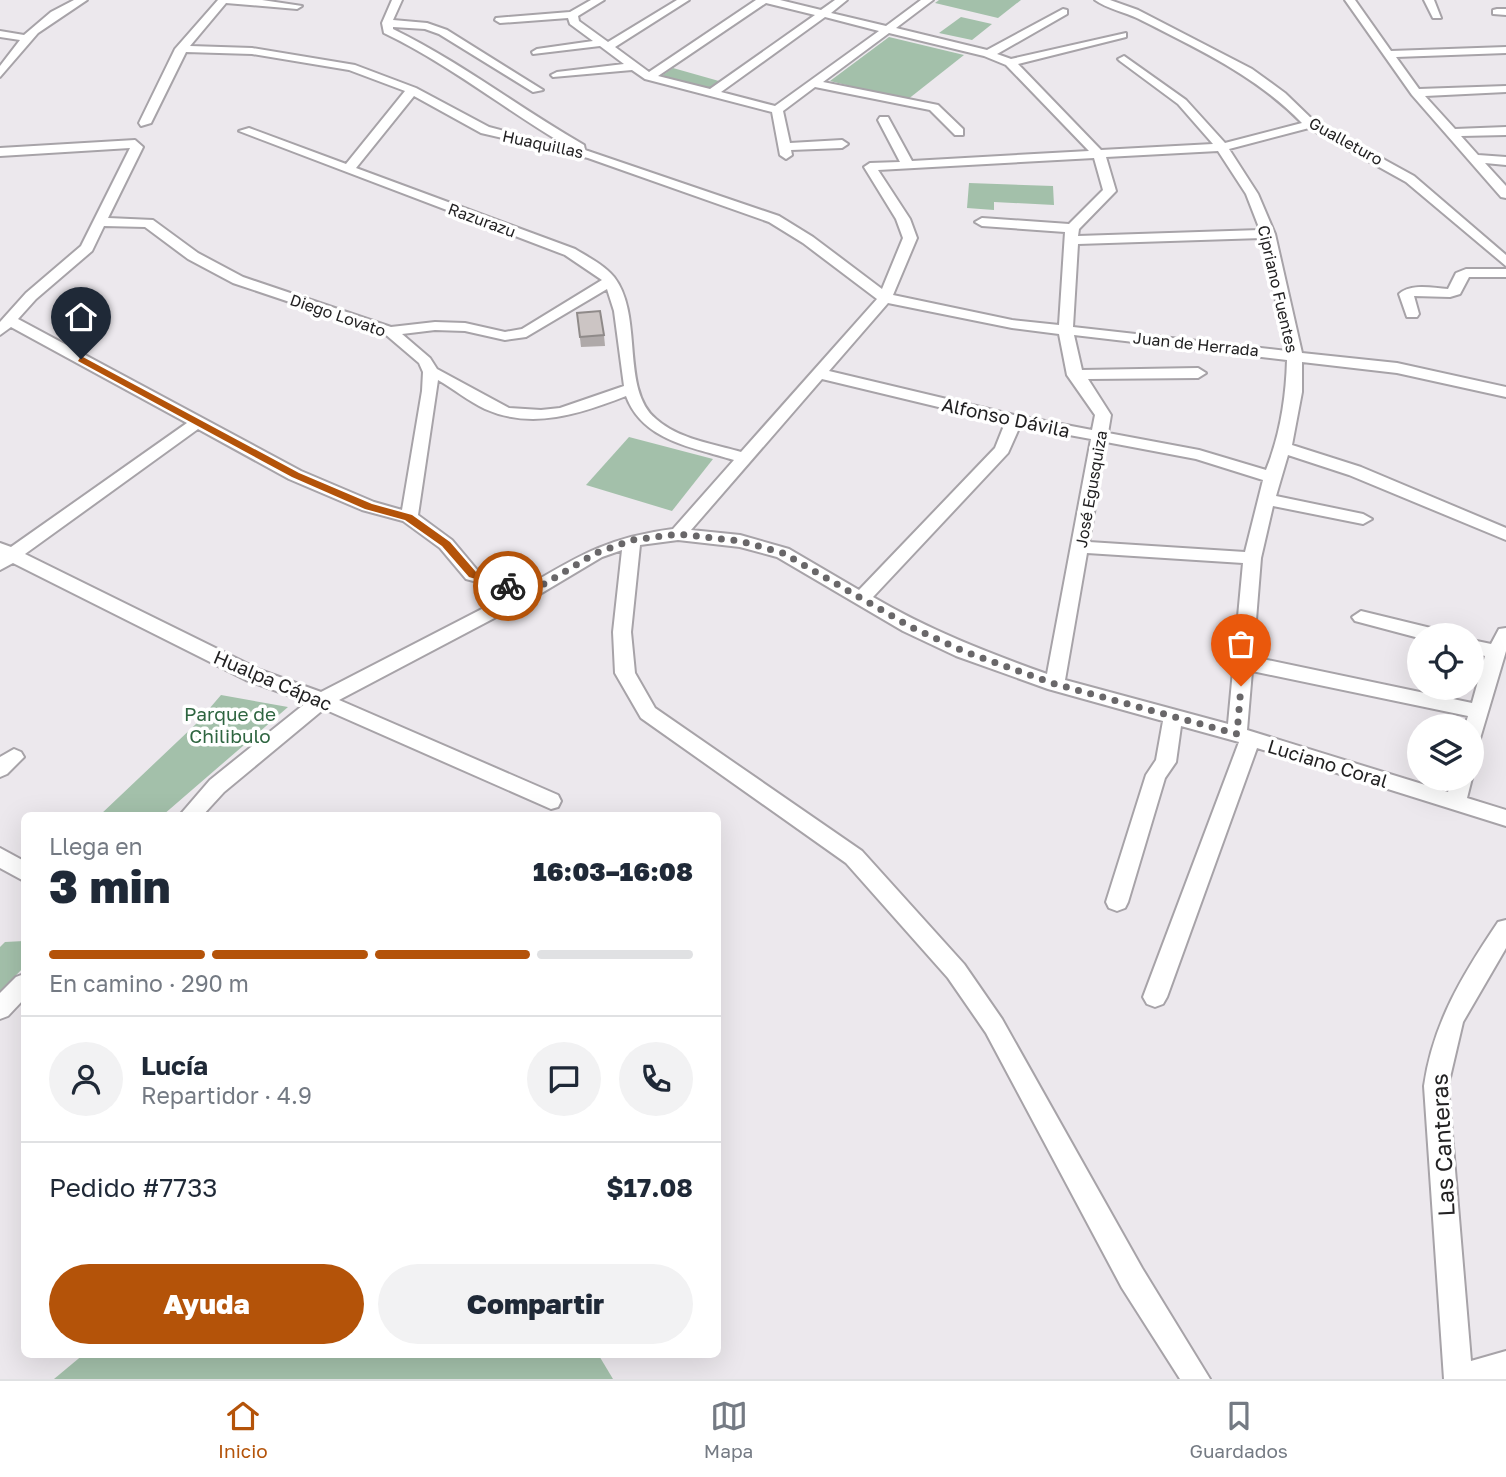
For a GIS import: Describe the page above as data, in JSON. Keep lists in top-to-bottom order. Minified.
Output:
{"streets":{"street":["Gualleturo","Huaquillas","Razurazu","Cipriano Fuentes","Diego Lovato","Juan de Herrada","Alfonso Dávila","José Egusquiza","Hualpa Cápac","Luciano Coral","Las Canteras"]},"crossings":[["Huaquillas","Juan de Herrada"],["Cipriano Fuentes","Juan de Herrada"],["Cipriano Fuentes","Alfonso Dávila"],["Cipriano Fuentes","Luciano Coral"],["Juan de Herrada","José Egusquiza"],["Alfonso Dávila","José Egusquiza"],["José Egusquiza","Luciano Coral"],["Hualpa Cápac","Luciano Coral"]],"parks":["Parque de Chilibulo"],"page":{"heading":["3 min","Llega en","16:03–16:08"],"panel":["Lucía","Repartidor · 4.9","Pedido #7733","$17.08"],"bar":"En camino · 290 m","buttons":["Ayuda","Compartir"],"tabs":["Inicio","Mapa","Guardados"]}}
